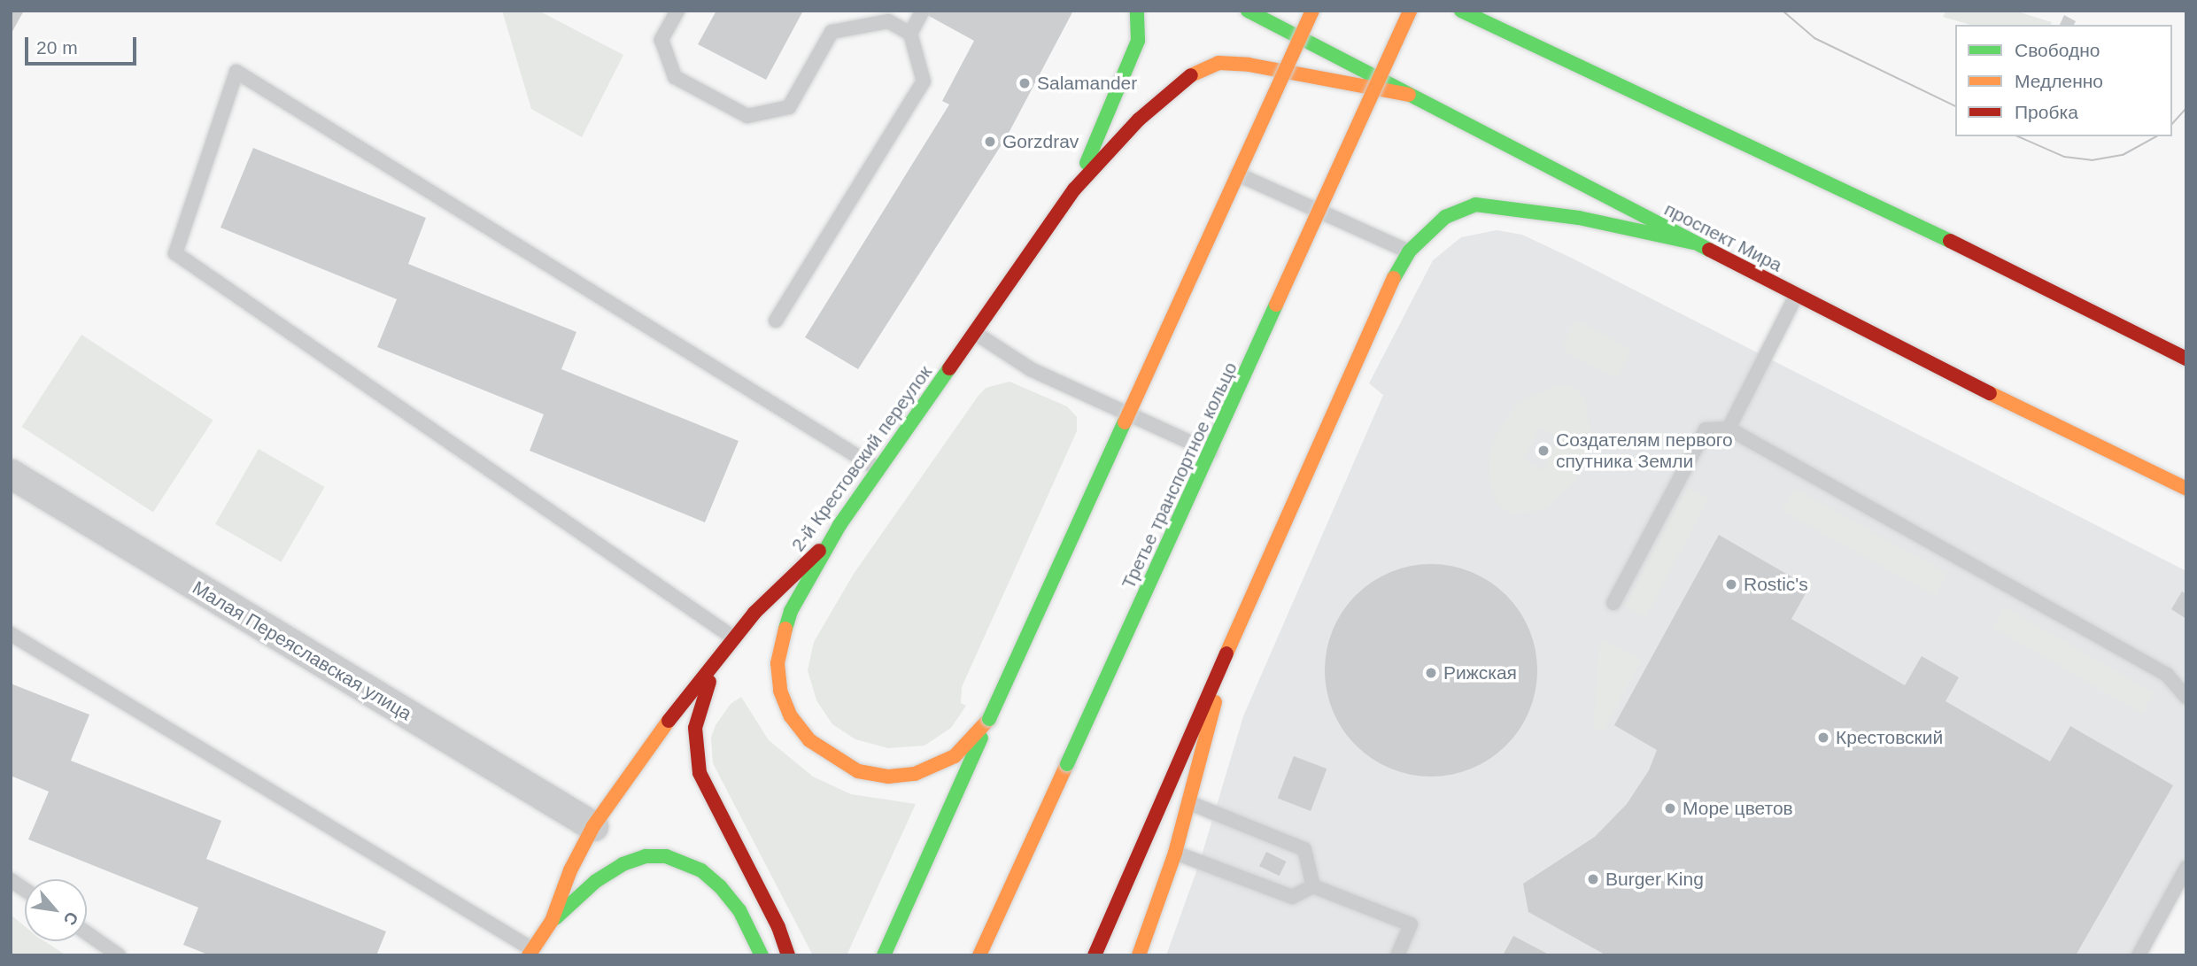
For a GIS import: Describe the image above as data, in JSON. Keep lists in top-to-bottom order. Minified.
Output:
{"streets":{"main road":["проспект Мира","2-й Крестовский переулок","Третье транспортное кольцо"],"street":["Малая Переяславская улица"]},"crossings":[["проспект Мира","2-й Крестовский переулок"],["2-й Крестовский переулок","Малая Переяславская улица"]],"places":["Salamander","Gorzdrav","Создателям первого спутника Земли","Rostic's","Рижская","Крестовский","Море цветов","Burger King"],"legend":["Свободно","Медленно","Пробка"],"scale_bar":"20 m","north":"bottom right"}
